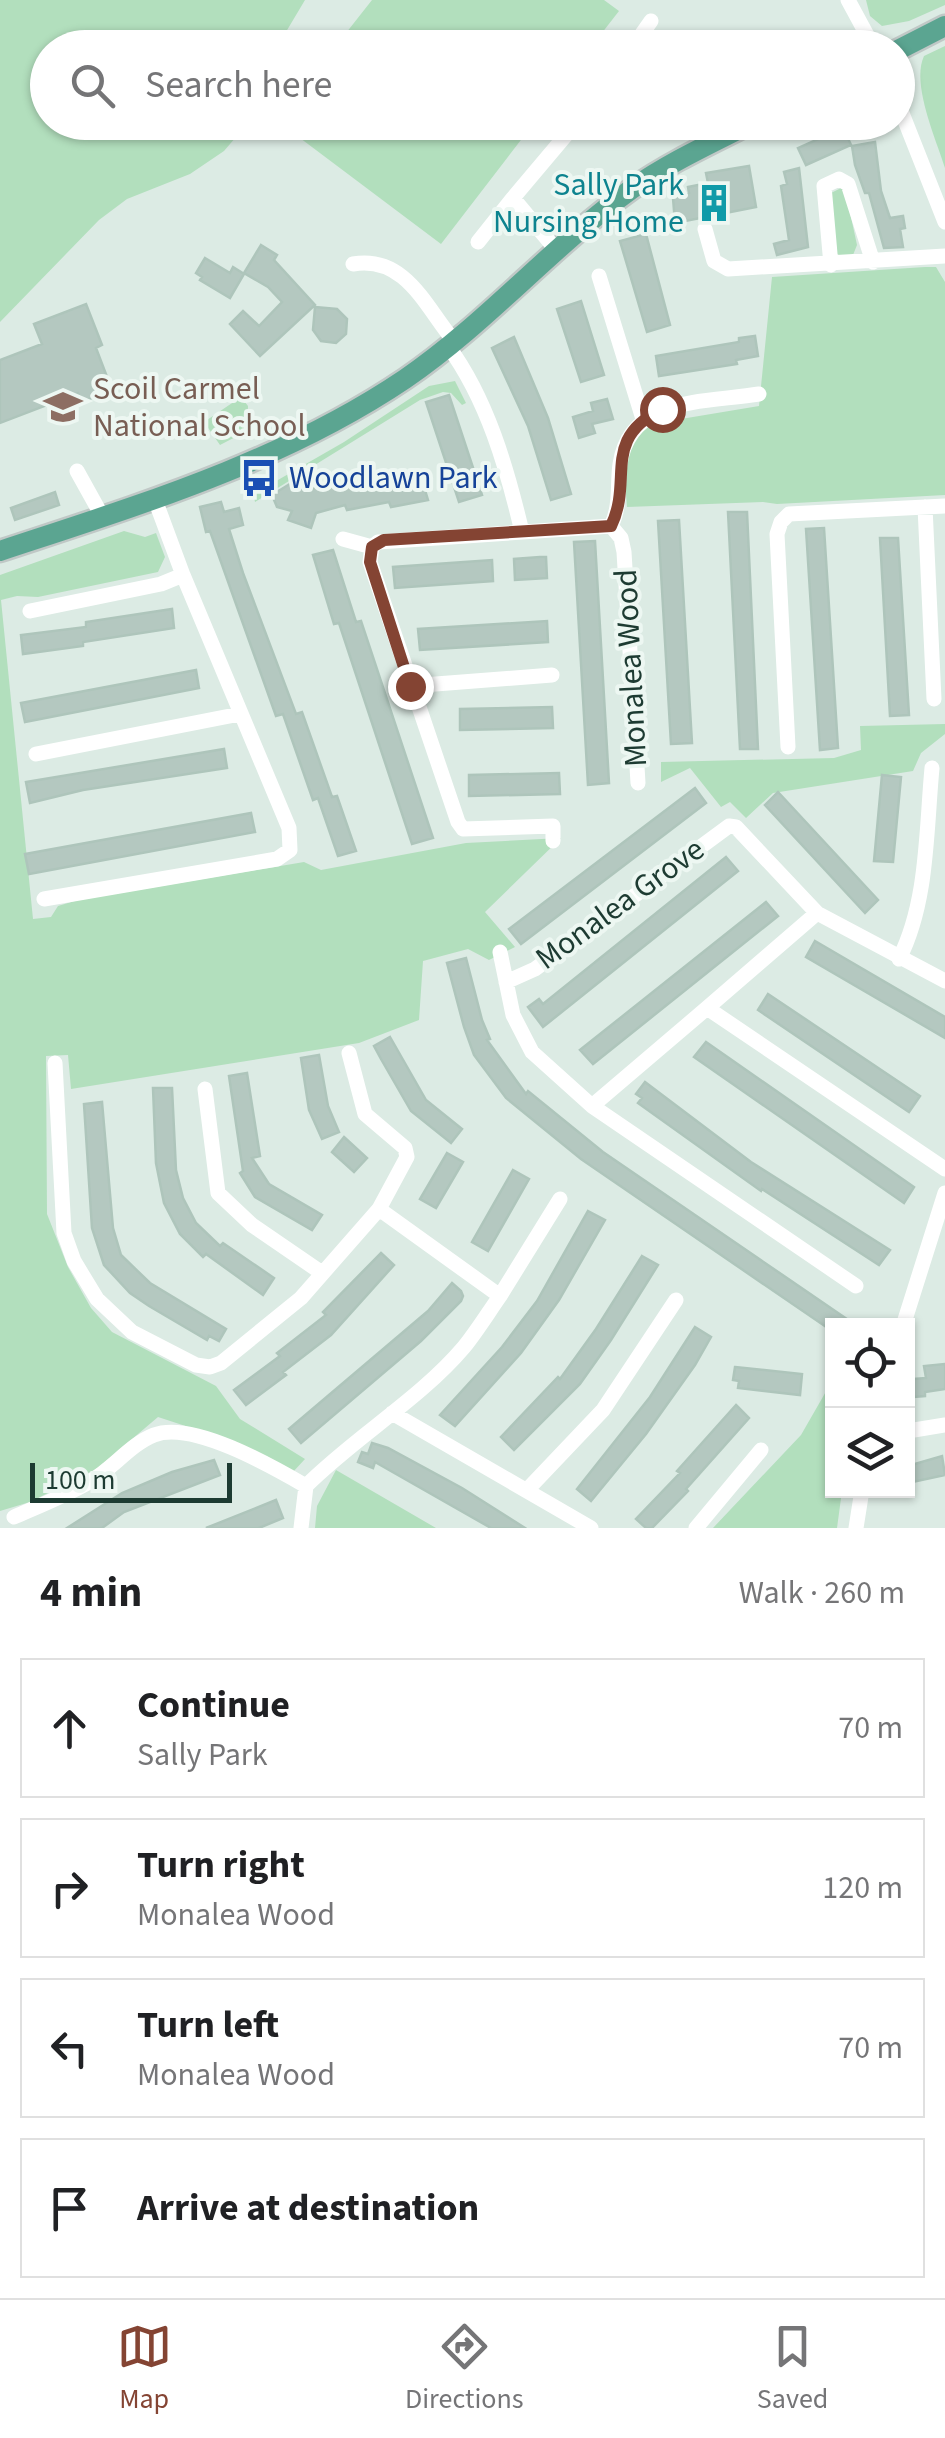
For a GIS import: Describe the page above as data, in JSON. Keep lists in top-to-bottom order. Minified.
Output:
{"streets":{"street":["Monalea Wood","Monalea Grove"]},"places":{"building":["Sally Park Nursing Home"],"school or university":["Scoil Carmel National School"],"bus stop":["Woodlawn Park"]},"scale_bar":"100 m","page":{"search":"Search here","scale":"100 m","heading":["4 min","Walk · 260 m"],"list":[["Continue","Sally Park","70 m"],["Turn right","Monalea Wood","120 m"],["Turn left","Monalea Wood","70 m"],"Arrive at destination"],"nav":["Map","Directions","Saved"]}}
